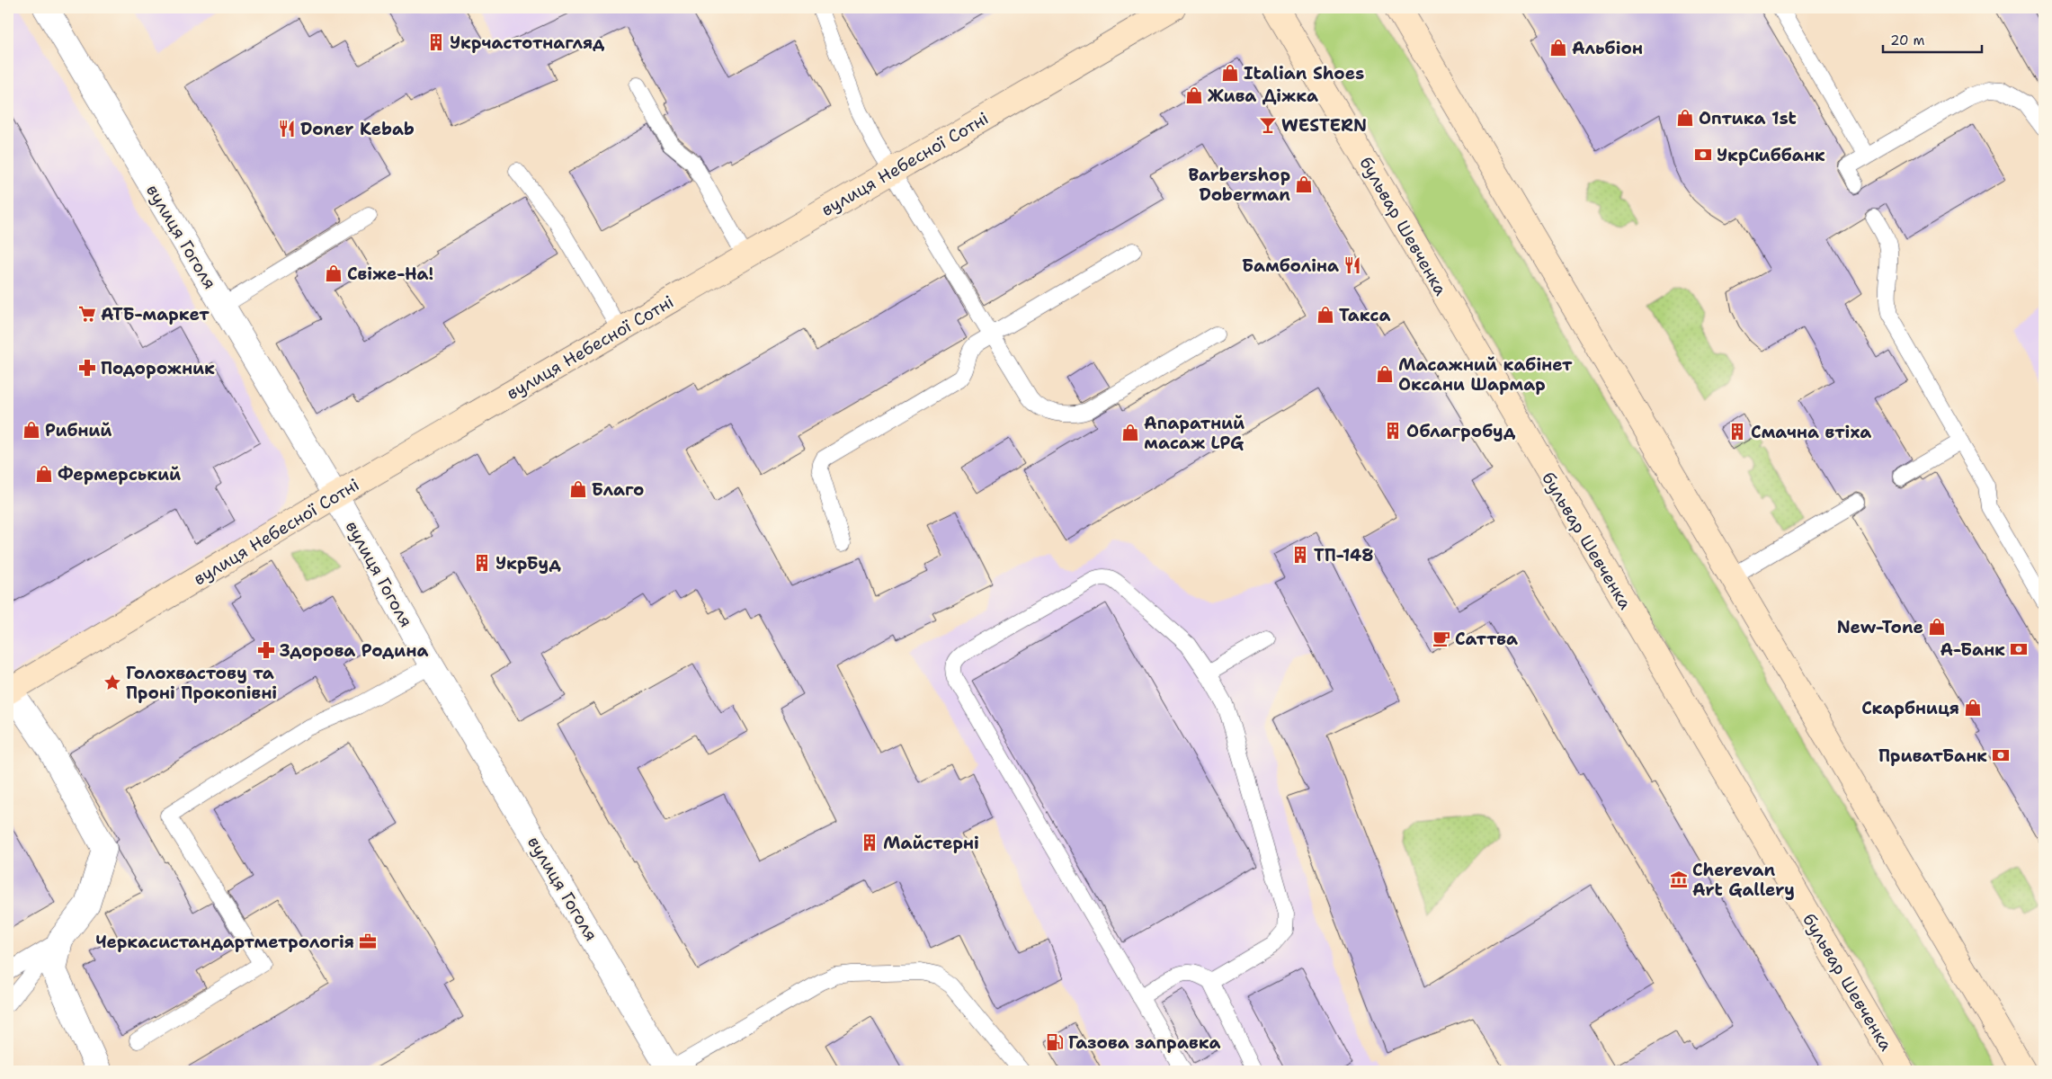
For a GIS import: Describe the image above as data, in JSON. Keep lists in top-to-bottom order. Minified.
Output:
{"streets":{"main road":["вулиця Небесної Сотні","бульвар Шевченка"],"street":["вулиця Гоголя"]},"crossings":[["вулиця Небесної Сотні","вулиця Гоголя"]],"places":{"building":["Укрчастотнагляд","Облагробуд","Смачна втіха","ТП-148","УкрБуд","Майстерні"],"shop":["Альбіон","Italian Shoes","Жива Діжка","Оптика 1st","Barbershop Doberman","Свіже-На!","Такса","Масажний кабінет Оксани Шармар","Рибний","Апаратний масаж LPG","Фермерський","Благо","New-Tone","Скарбниця"],"bar":["WESTERN"],"restaurant":["Doner Kebab","Бамболіна"],"bank":["УкрСиббанк","А-Банк","ПриватБанк"],"supermarket":["АТБ-маркет"],"pharmacy":["Подорожник","Здорова Родина"],"cafe":["Саттва"],"place":["Голохвастову та Проні Прокопівні"],"museum":["Cherevan Art Gallery"],"office":["Черкасистандартметрологія"],"fuel station":["Газова заправка"]},"scale_bar":"20 m"}
